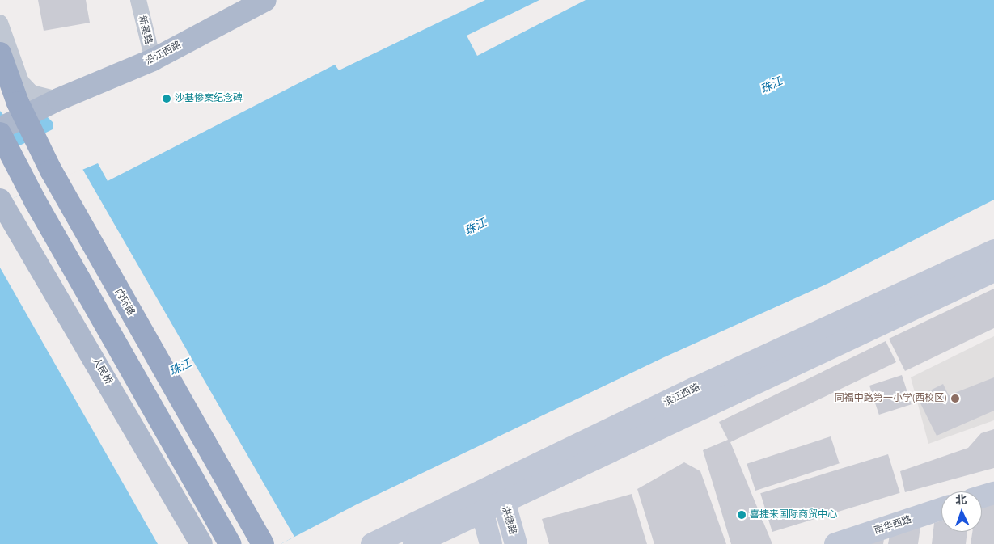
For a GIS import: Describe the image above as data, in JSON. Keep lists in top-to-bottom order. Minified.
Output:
{"streets":{"highway":["内环路"],"main road":["沿江西路","人民桥","滨江西路","洪德路","南华西路"],"street":["新基路"]},"crossings":[["新基路","沿江西路"],["滨江西路","洪德路"]],"water":["珠江"],"places":["沙基惨案纪念碑","同福中路第一小学(西校区)","喜捷来国际商贸中心"],"north":"top"}
